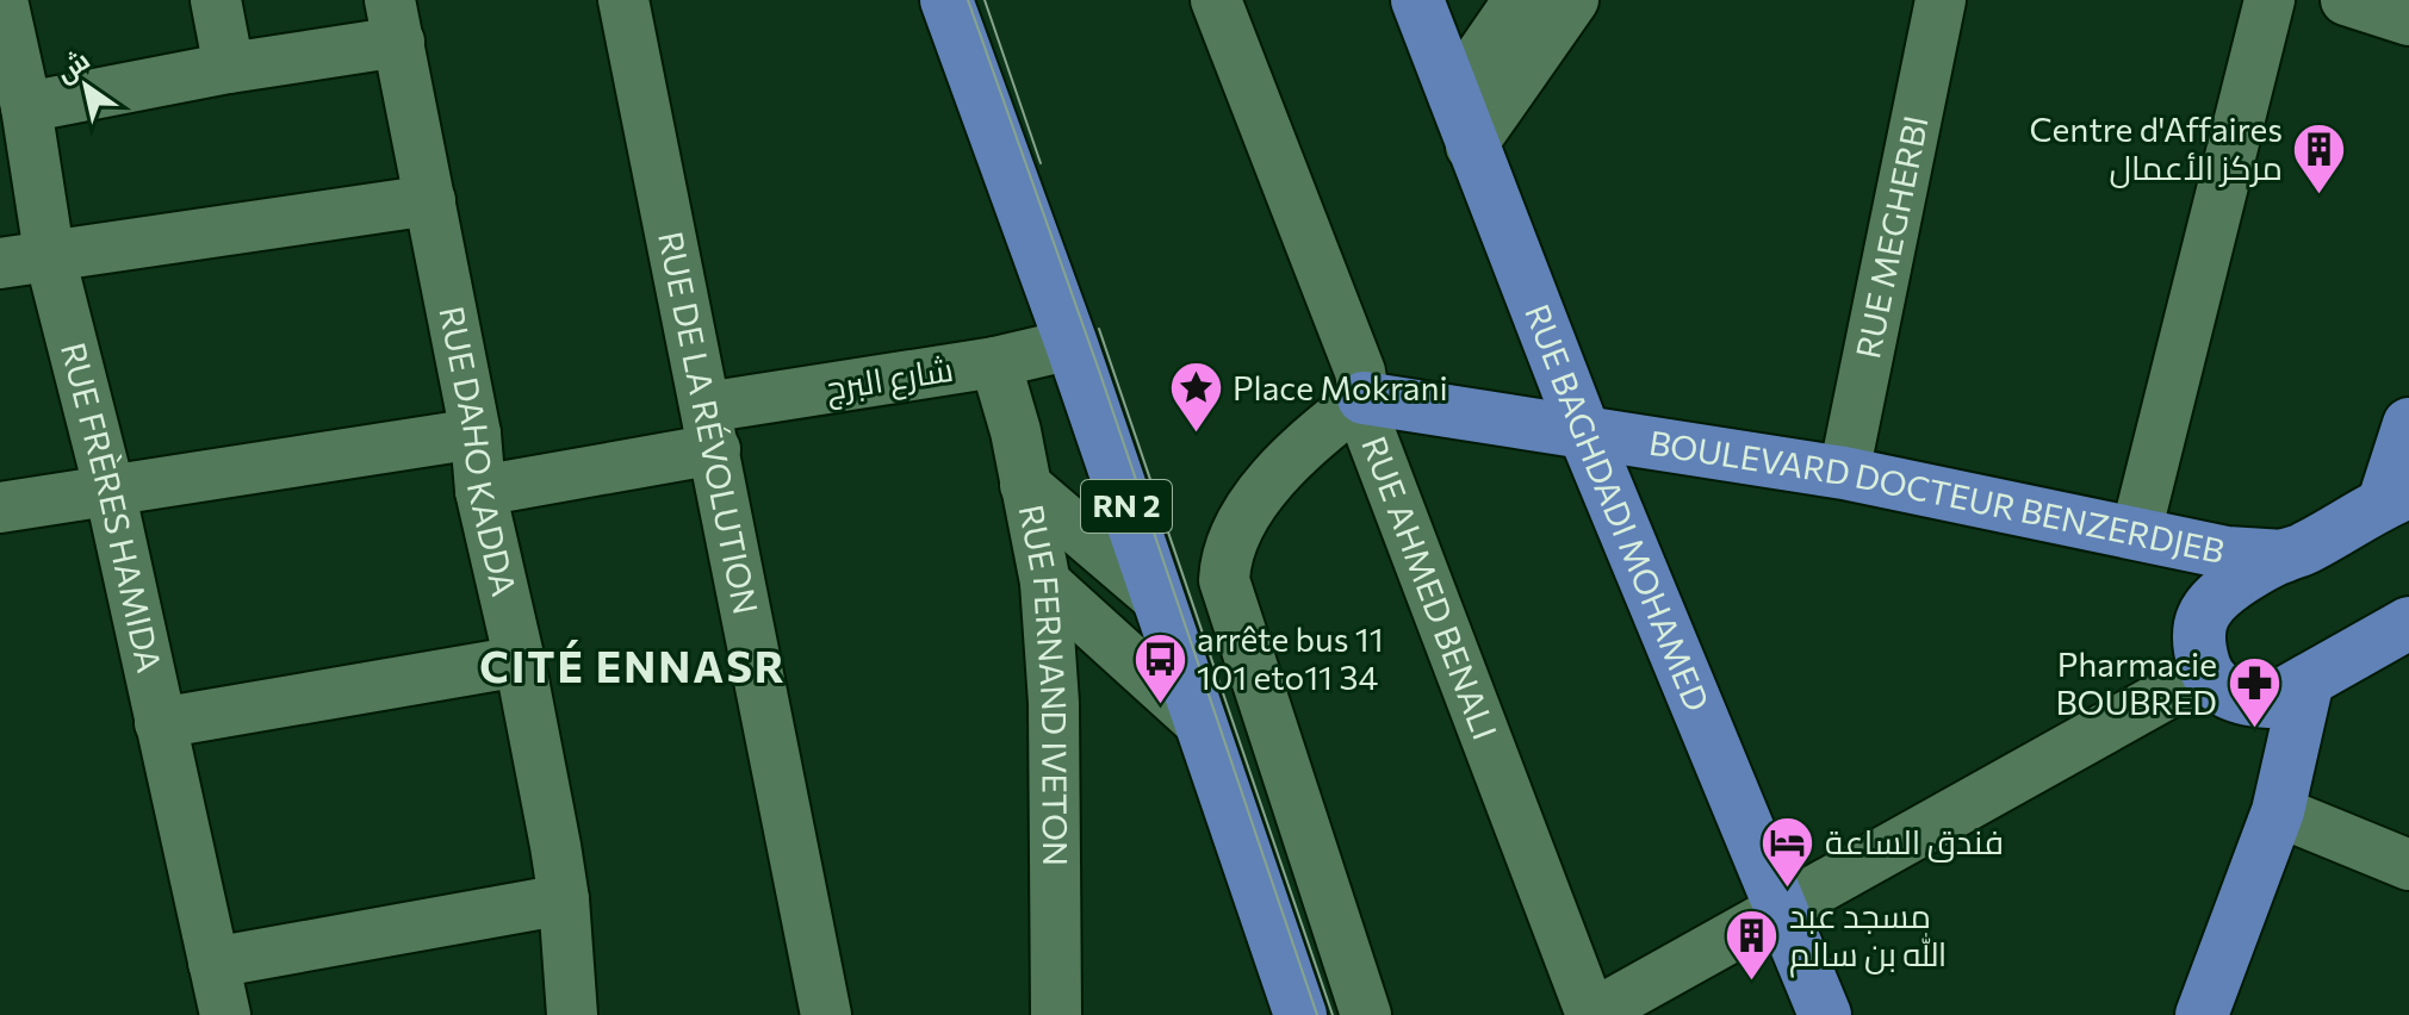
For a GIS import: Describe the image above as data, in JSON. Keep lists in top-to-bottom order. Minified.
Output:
{"streets":{"main road":["BOULEVARD DOCTEUR BENZERDJEB","RN 2","RUE BAGHDADI MOHAMED"],"street":["RUE MEGHERBI","شارع البرج","RUE DE LA RÉVOLUTION","RUE DAHO KADDA","RUE FRÈRES HAMIDA","RUE AHMED BENALI","RUE FERNAND IVETON"]},"crossings":[["RUE MEGHERBI","BOULEVARD DOCTEUR BENZERDJEB"],["شارع البرج","RUE DE LA RÉVOLUTION"],["شارع البرج","RUE DAHO KADDA"],["شارع البرج","RN 2"],["شارع البرج","RUE FERNAND IVETON"],["BOULEVARD DOCTEUR BENZERDJEB","RUE BAGHDADI MOHAMED"],["BOULEVARD DOCTEUR BENZERDJEB","RUE AHMED BENALI"]],"districts":["CITÉ ENNASR"],"places":{"building":["Centre d'Affaires مركز الأعمال","مسجد عبد الله بن سالم"],"place":["Place Mokrani"],"bus stop":["arrête bus 11 101 eto11 34"],"pharmacy":["Pharmacie BOUBRED"],"hotel":["فندق الساعة"]},"north":"top left"}
